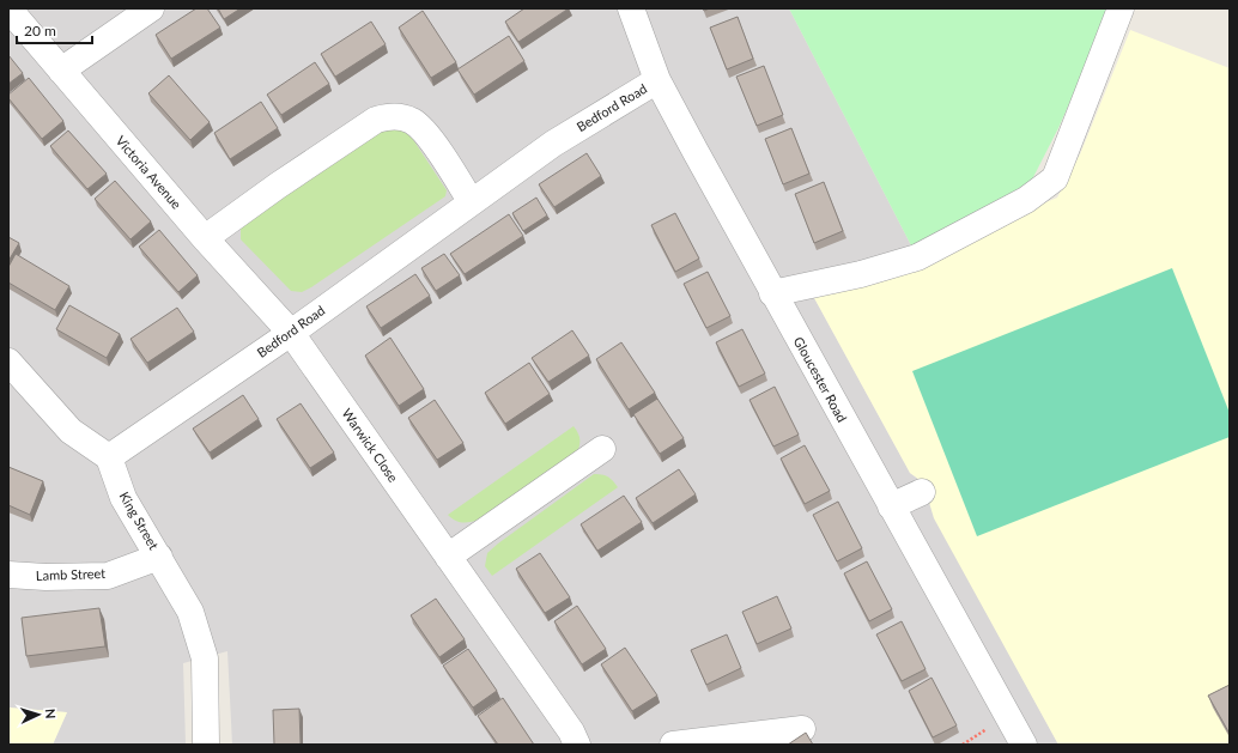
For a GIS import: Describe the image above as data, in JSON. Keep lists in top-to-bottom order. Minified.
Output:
{"streets":{"street":["Bedford Road","Victoria Avenue","Gloucester Road","Warwick Close","King Street","Lamb Street"]},"crossings":[["Bedford Road","Victoria Avenue"],["Bedford Road","Gloucester Road"],["Bedford Road","Warwick Close"],["Bedford Road","King Street"],["Victoria Avenue","Warwick Close"],["King Street","Lamb Street"]],"scale_bar":"20 m","north":"right"}
